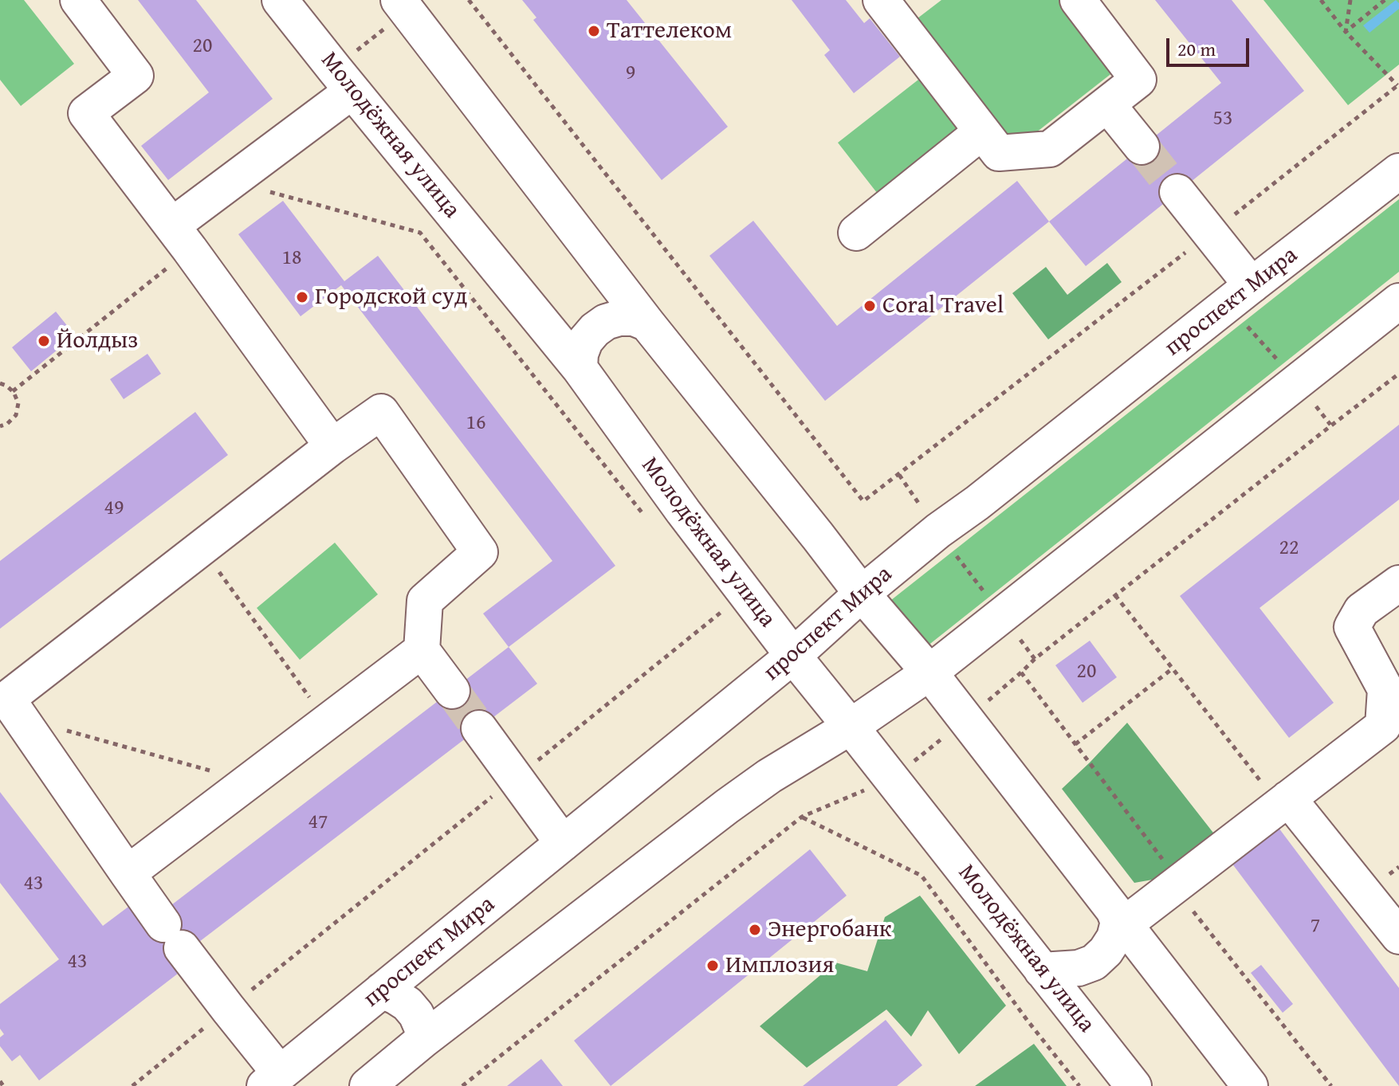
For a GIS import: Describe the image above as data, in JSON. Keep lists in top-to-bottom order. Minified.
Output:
{"streets":{"street":["Молодёжная улица","проспект Мира"]},"crossings":[["Молодёжная улица","проспект Мира"]],"places":["Таттелеком","Городской суд","Coral Travel","Йолдыз","Энергобанк","Имплозия"],"house_numbers":["20","9","53","18","16","49","22","20","47","43","7","43"],"scale_bar":"20 m"}
